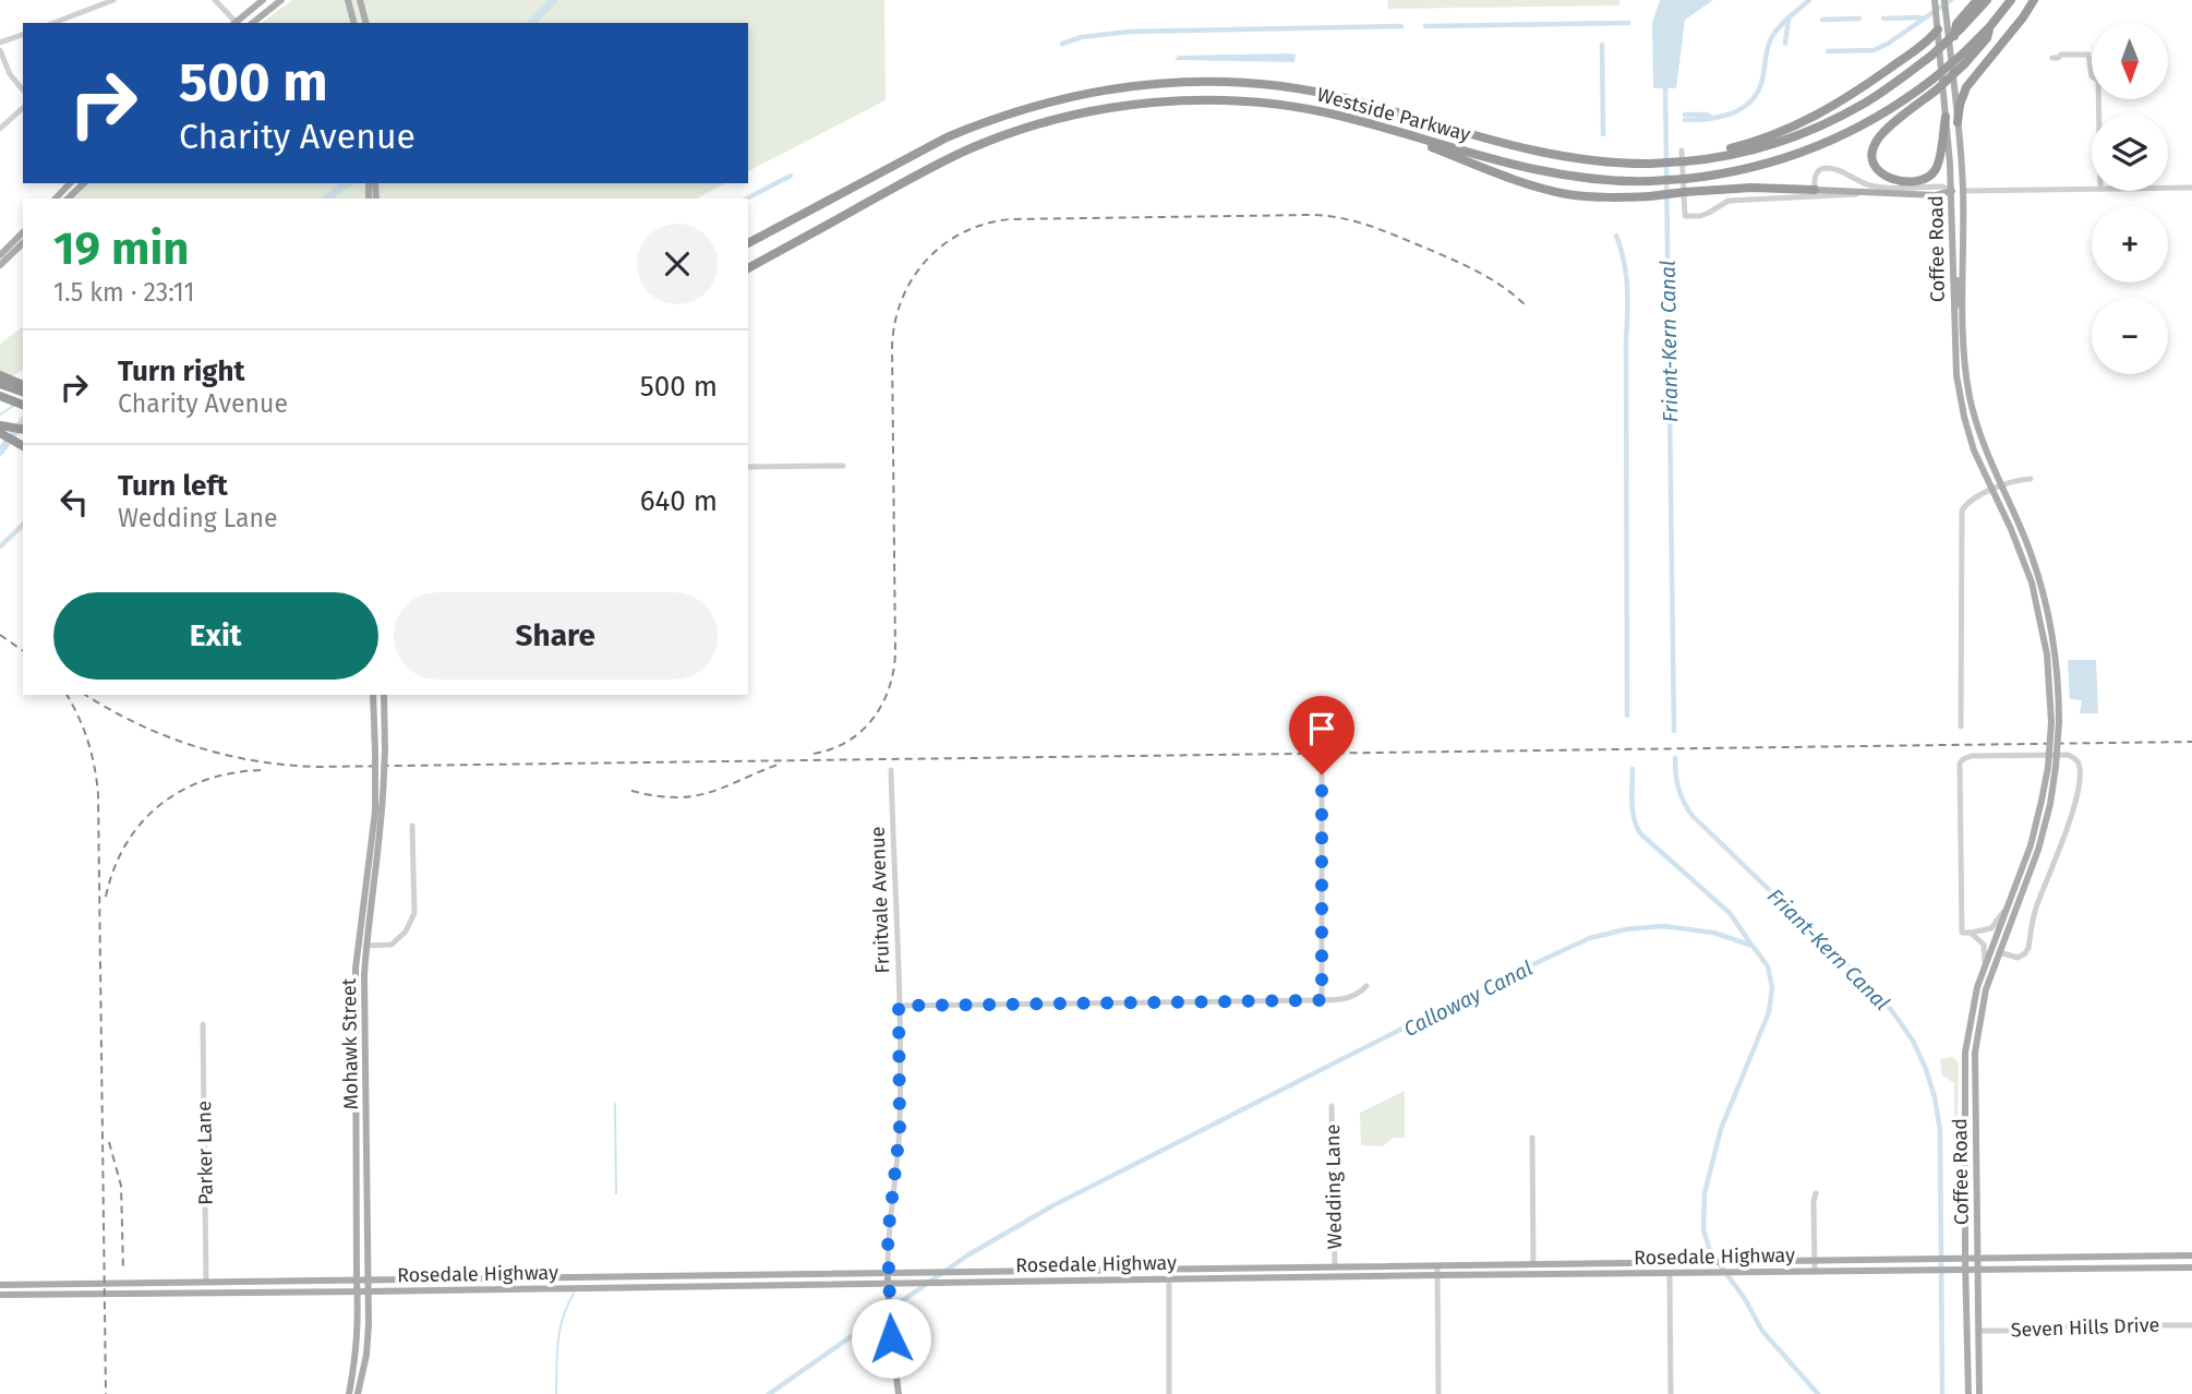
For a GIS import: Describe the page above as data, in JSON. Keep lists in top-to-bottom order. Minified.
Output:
{"streets":{"highway":["Westside Parkway"],"main road":["Coffee Road","Fruitvale Avenue","Mohawk Street","Rosedale Highway"],"street":["Parker Lane","Wedding Lane","Seven Hills Drive"]},"crossings":[["Coffee Road","Rosedale Highway"],["Coffee Road","Seven Hills Drive"],["Fruitvale Avenue","Rosedale Highway"],["Mohawk Street","Rosedale Highway"],["Parker Lane","Rosedale Highway"],["Wedding Lane","Rosedale Highway"]],"water":["Friant-Kern Canal","Calloway Canal"],"north":"bottom","page":{"map_buttons":["+","−"],"turn":["500 m","Charity Avenue"],"heading":["19 min","1.5 km · 23:11"],"list":[{"name":"Turn right","note":"Charity Avenue","value":"500 m"},{"name":"Turn left","note":"Wedding Lane","value":"640 m"}],"buttons":["Exit","Share"]}}
